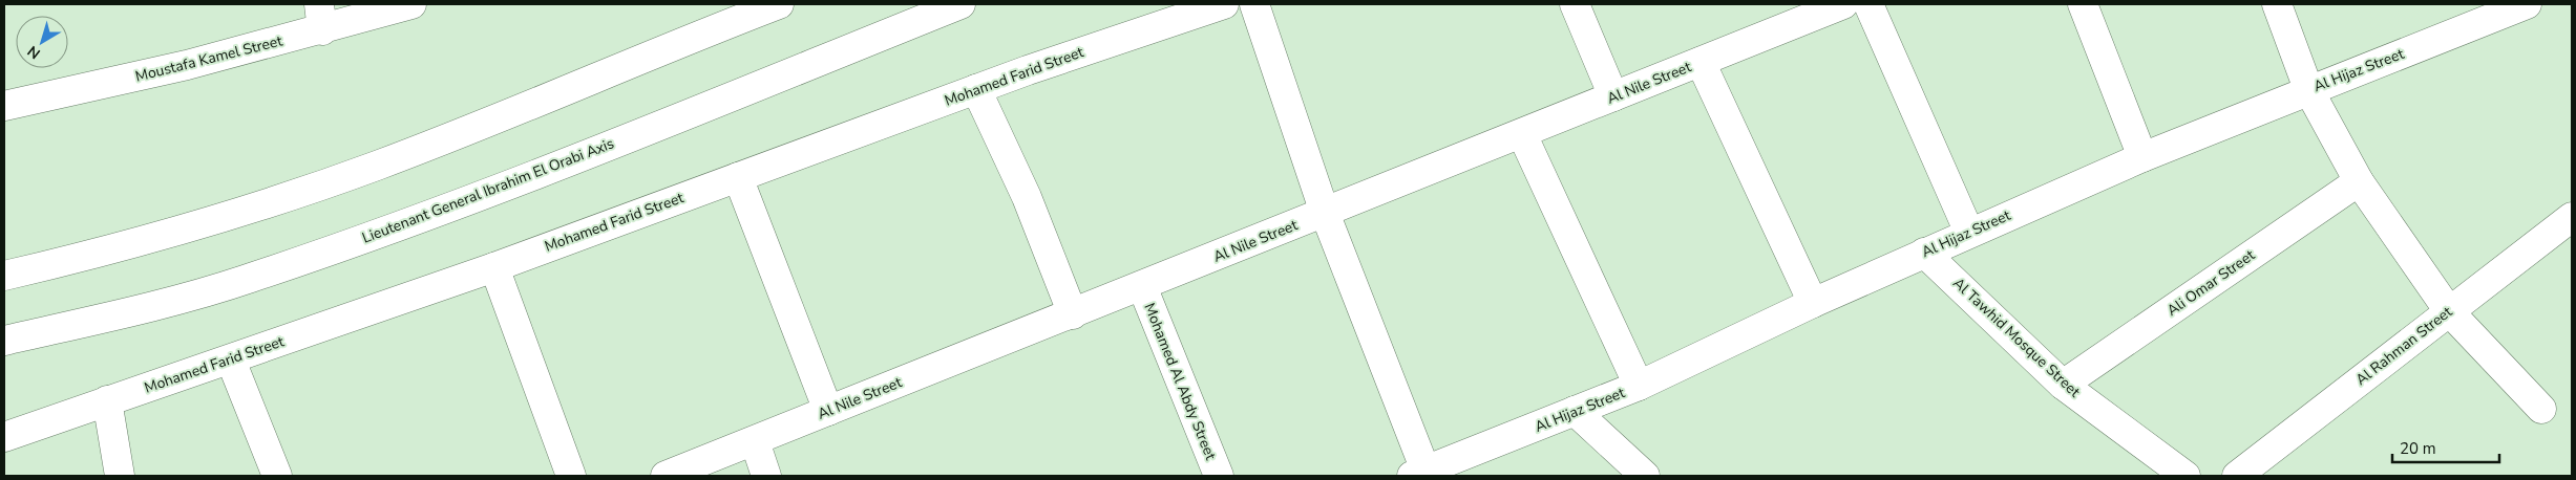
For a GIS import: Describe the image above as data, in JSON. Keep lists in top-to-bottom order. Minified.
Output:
{"streets":{"street":["Moustafa Kamel Street","Al Hijaz Street","Mohamed Farid Street","Al Nile Street","Lieutenant General Ibrahim El Orabi Axis","Ali Omar Street","Al Tawhid Mosque Street","Al Rahman Street","Mohamed Al Abdy Street"]},"crossings":[["Al Hijaz Street","Al Tawhid Mosque Street"],["Al Nile Street","Mohamed Al Abdy Street"],["Ali Omar Street","Al Tawhid Mosque Street"]],"scale_bar":"20 m","north":"bottom left"}
